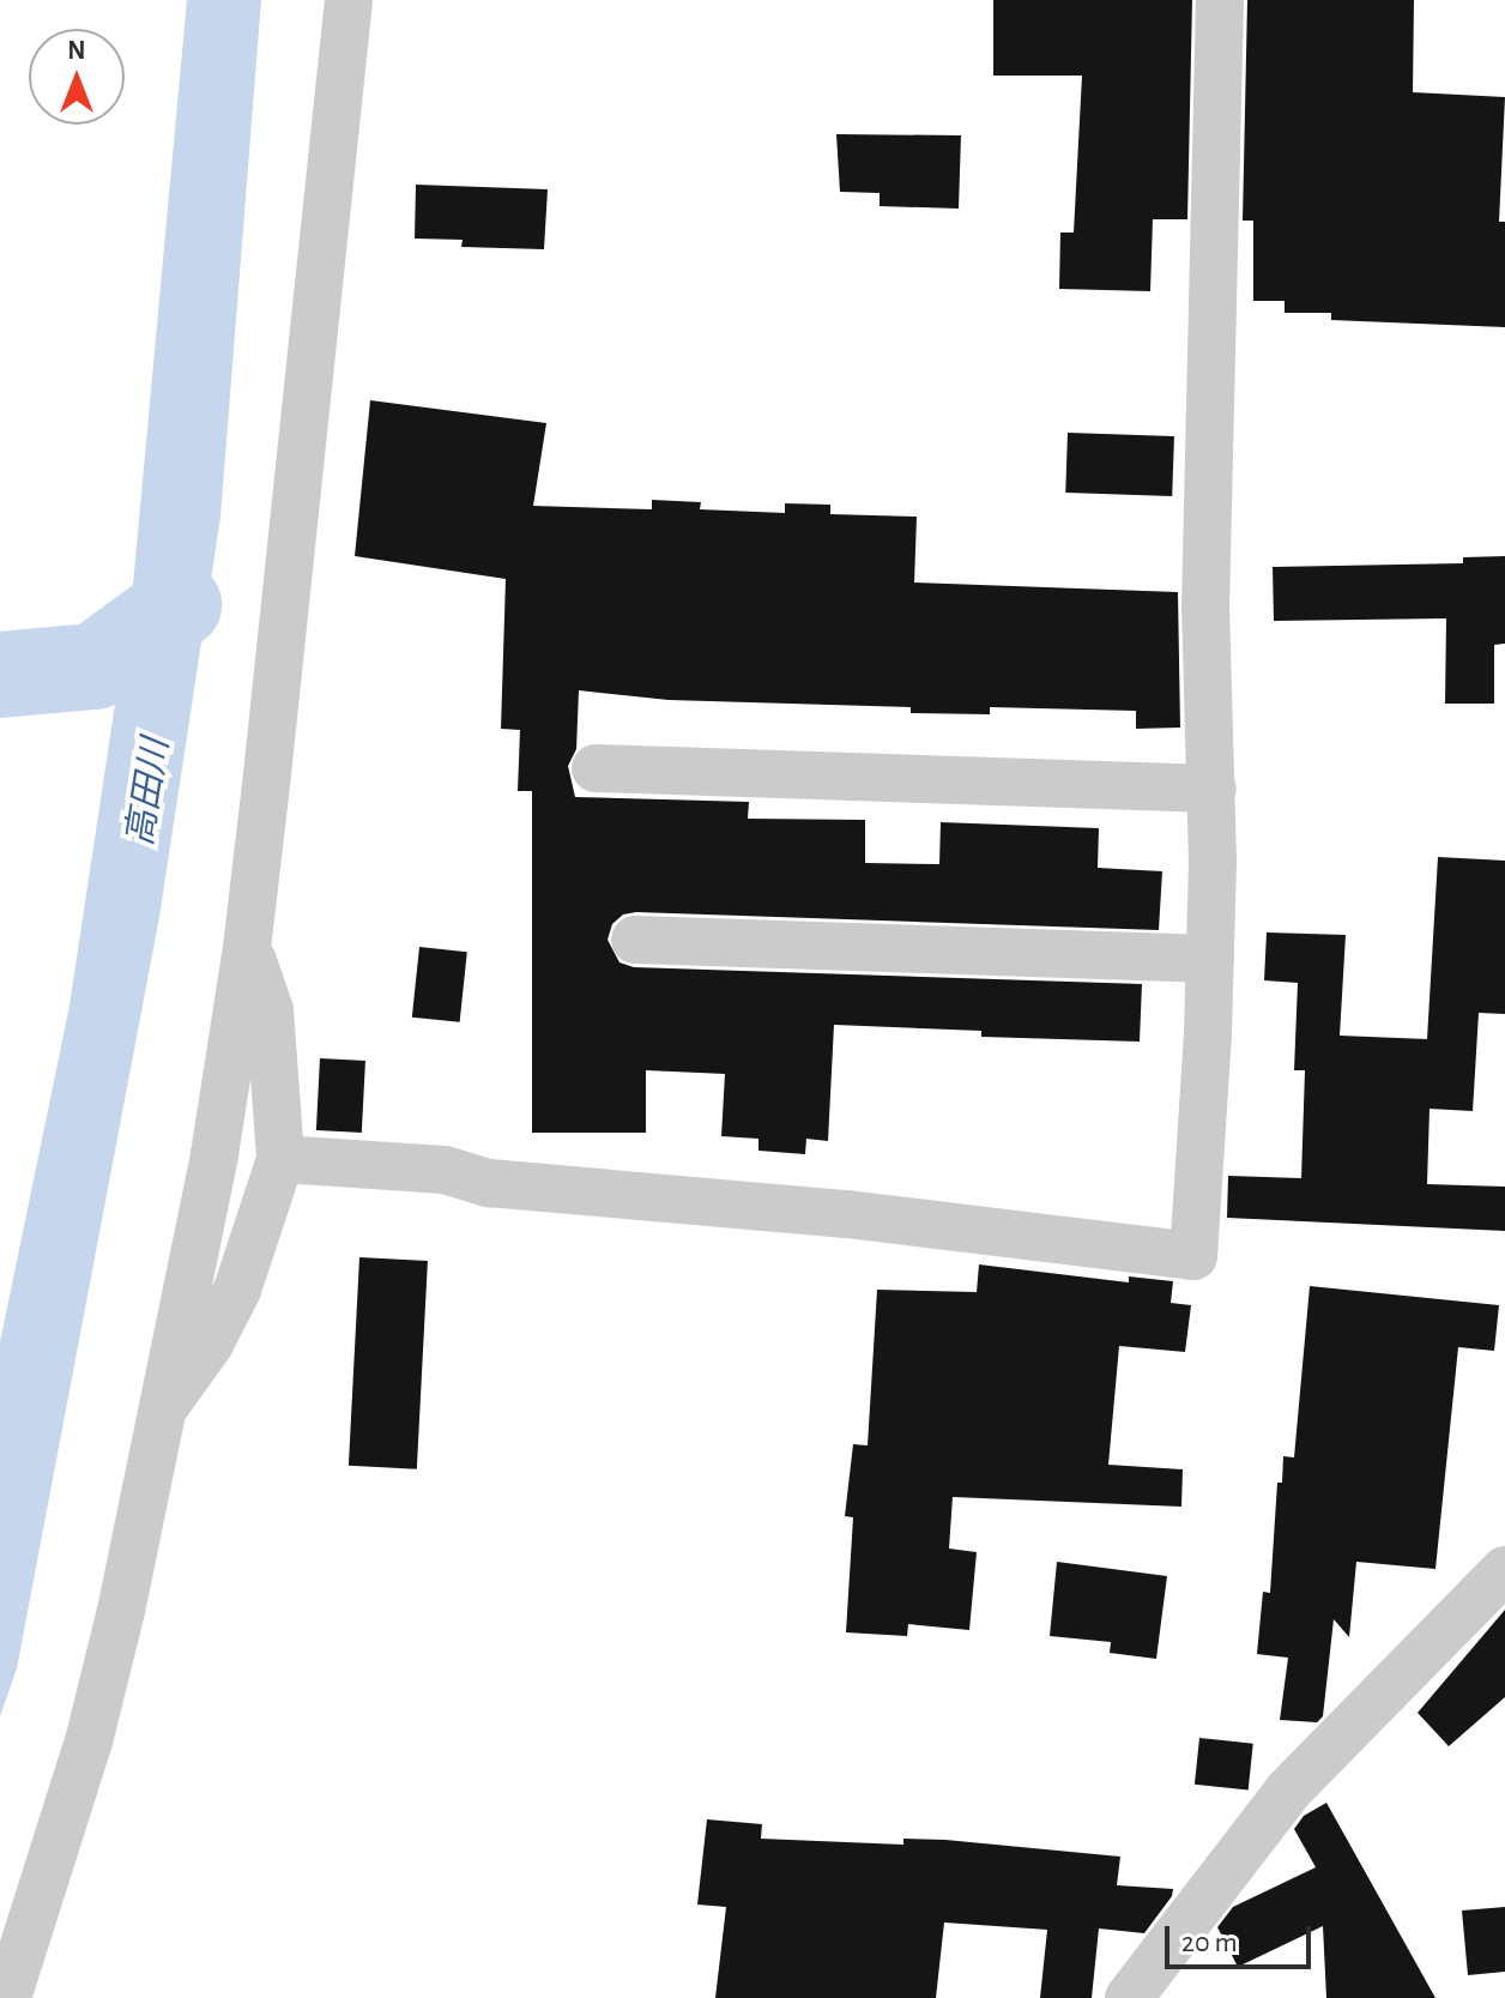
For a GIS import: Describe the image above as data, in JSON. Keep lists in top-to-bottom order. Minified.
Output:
{"water":["高田川"],"scale_bar":"20 m","north":"top"}
